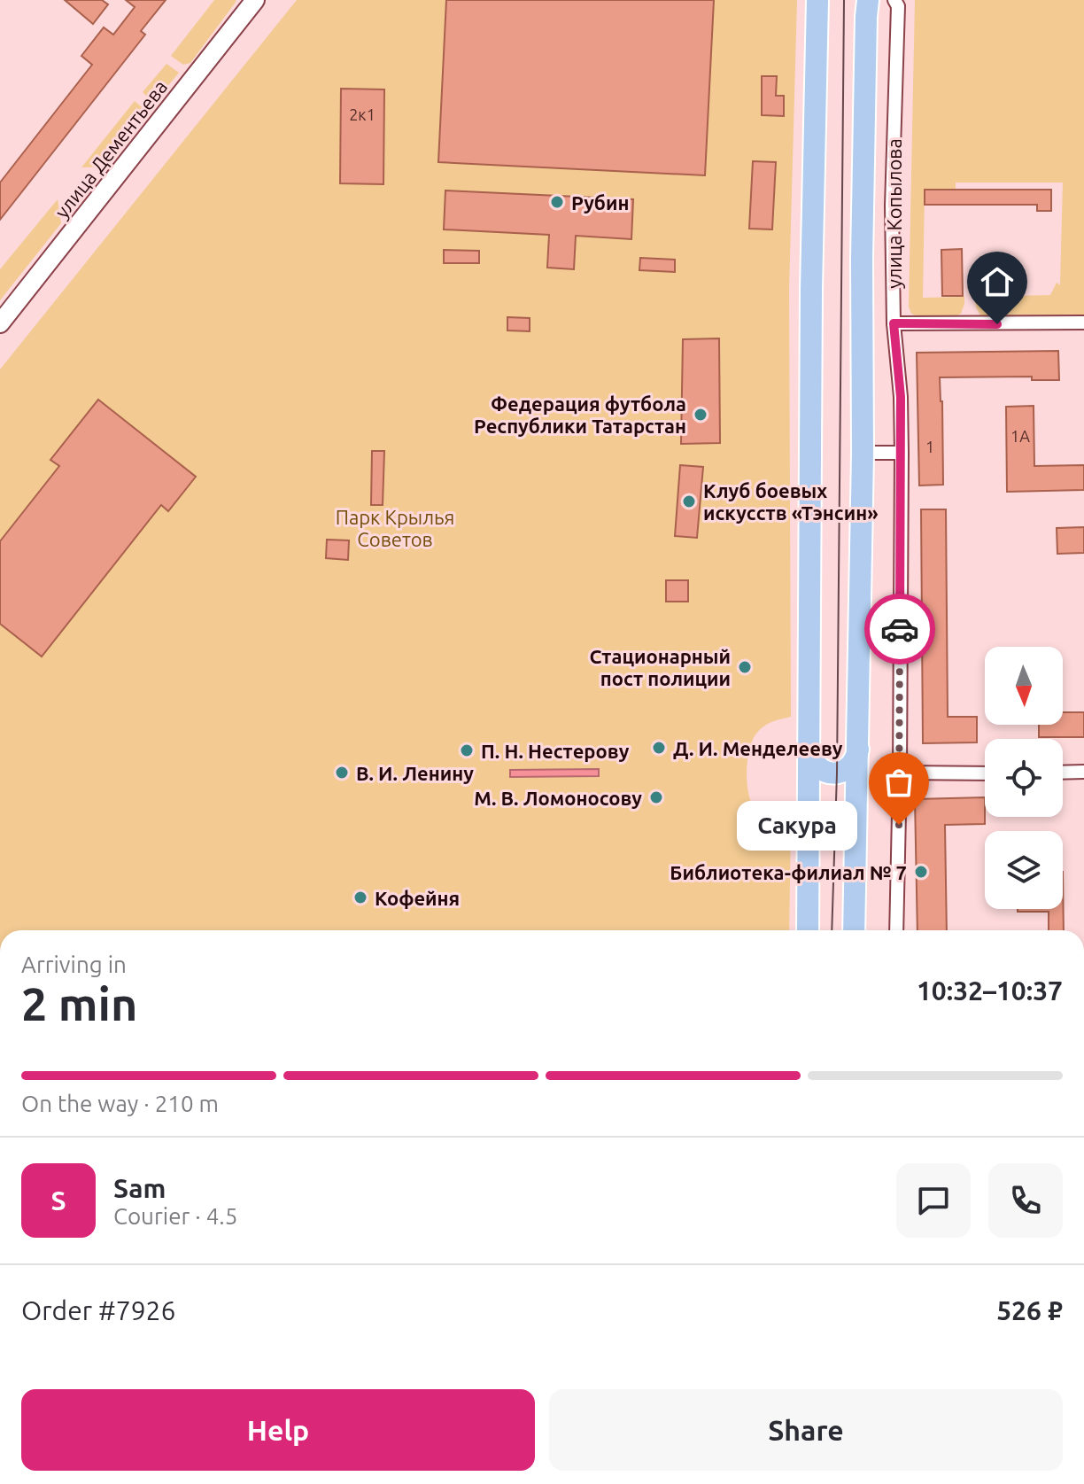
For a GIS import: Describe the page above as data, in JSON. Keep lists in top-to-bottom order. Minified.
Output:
{"streets":{"main road":["улица Дементьева","улица Копылова"]},"parks":["Парк Крылья Советов"],"places":["Рубин","Федерация футбола Республики Татарстан","Клуб боевых искусств «Тэнсин»","Стационарный пост полиции","Д. И. Менделееву","П. Н. Нестерову","В. И. Ленину","М. В. Ломоносову","Сакура","Библиотека-филиал № 7","Кофейня"],"house_numbers":["2к1","1А","1"],"north":"bottom","page":{"bubble":"Сакура","heading":["2 min","Arriving in","10:32–10:37"],"panel":["Sam","Courier · 4.5","Order #7926","526 ₽"],"bar":"On the way · 210 m","round":"S","buttons":["Help","Share"]}}
